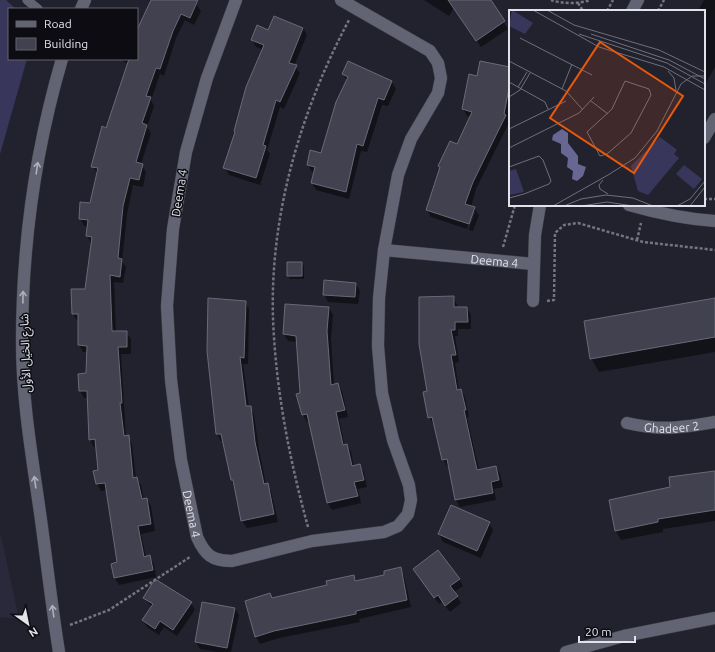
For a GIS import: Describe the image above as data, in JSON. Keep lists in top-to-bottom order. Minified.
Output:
{"streets":{"street":["Deema 4","شارع الخيل الأول","Ghadeer 2"]},"one_way":["شارع الخيل الأول"],"legend":["Road","Building"],"scale_bar":"20 m","north":"bottom right"}
